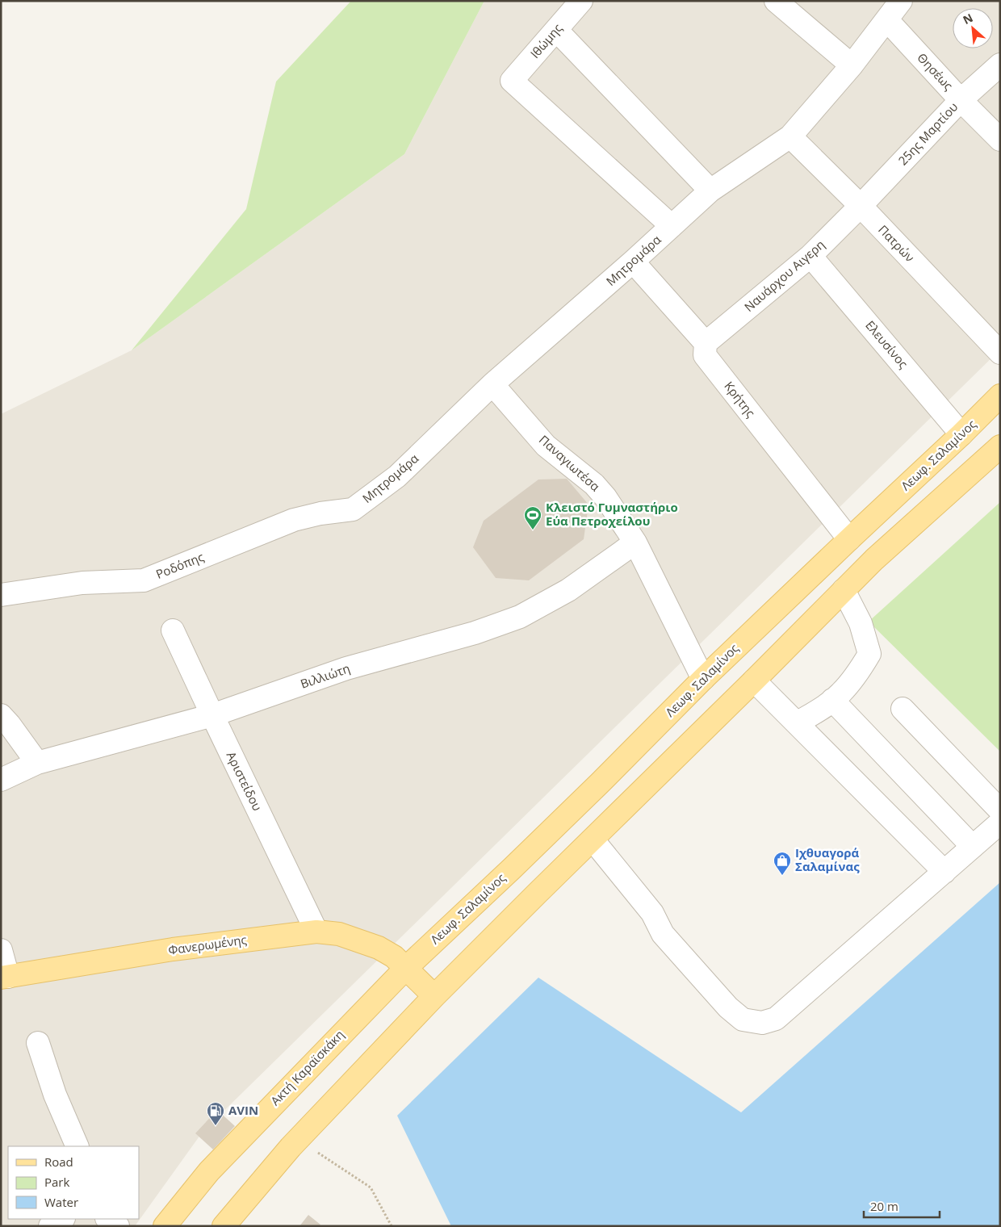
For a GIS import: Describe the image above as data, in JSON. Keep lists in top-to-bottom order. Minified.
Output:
{"streets":{"main road":["Λεωφ. Σαλαμίνος","Φανερωμένης","Ακτή Καραϊσκάκη"],"street":["Ιθώμης","Θησέως","25ης Μαρτίου","Πατρών","Μητρομάρα","Ναυάρχου Αιγερη","Ελευσίνος","Κρήτης","Παναγιωτέσα","Ροδόπης","Βιλλιώτη","Αριστείδου"]},"crossings":[["Ιθώμης","Μητρομάρα"],["Θησέως","25ης Μαρτίου"],["Θησέως","Μητρομάρα"],["25ης Μαρτίου","Πατρών"],["25ης Μαρτίου","Ναυάρχου Αιγερη"],["Πατρών","Μητρομάρα"],["Πατρών","Ναυάρχου Αιγερη"],["Μητρομάρα","Κρήτης"],["Μητρομάρα","Παναγιωτέσα"],["Μητρομάρα","Ροδόπης"],["Ναυάρχου Αιγερη","Ελευσίνος"],["Ναυάρχου Αιγερη","Κρήτης"],["Ελευσίνος","Λεωφ. Σαλαμίνος"],["Κρήτης","Λεωφ. Σαλαμίνος"],["Λεωφ. Σαλαμίνος","Παναγιωτέσα"],["Λεωφ. Σαλαμίνος","Φανερωμένης"],["Λεωφ. Σαλαμίνος","Ακτή Καραϊσκάκη"],["Παναγιωτέσα","Βιλλιώτη"],["Βιλλιώτη","Αριστείδου"],["Αριστείδου","Φανερωμένης"],["Φανερωμένης","Ακτή Καραϊσκάκη"]],"places":{"sports":["Κλειστό Γυμναστήριο Εύα Πετροχείλου"],"shop":["Ιχθυαγορά Σαλαμίνας"],"fuel station":["AVIN"]},"legend":["Road","Park","Water"],"scale_bar":"20 m","north":"top left"}
